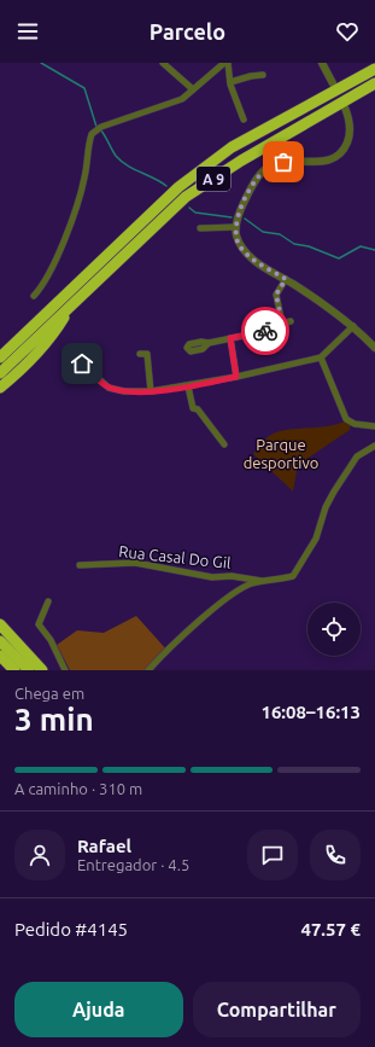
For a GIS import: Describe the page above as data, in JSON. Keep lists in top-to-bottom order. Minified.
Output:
{"streets":{"highway":["A 9"],"street":["Rua Casal Do Gil"]},"parks":["Parque desportivo"],"page":{"header":"Parcelo","heading":["3 min","Chega em","16:08–16:13"],"panel":["Rafael","Entregador · 4.5","Pedido #4145","47.57 €"],"bar":"A caminho · 310 m","buttons":["Ajuda","Compartilhar"]}}
